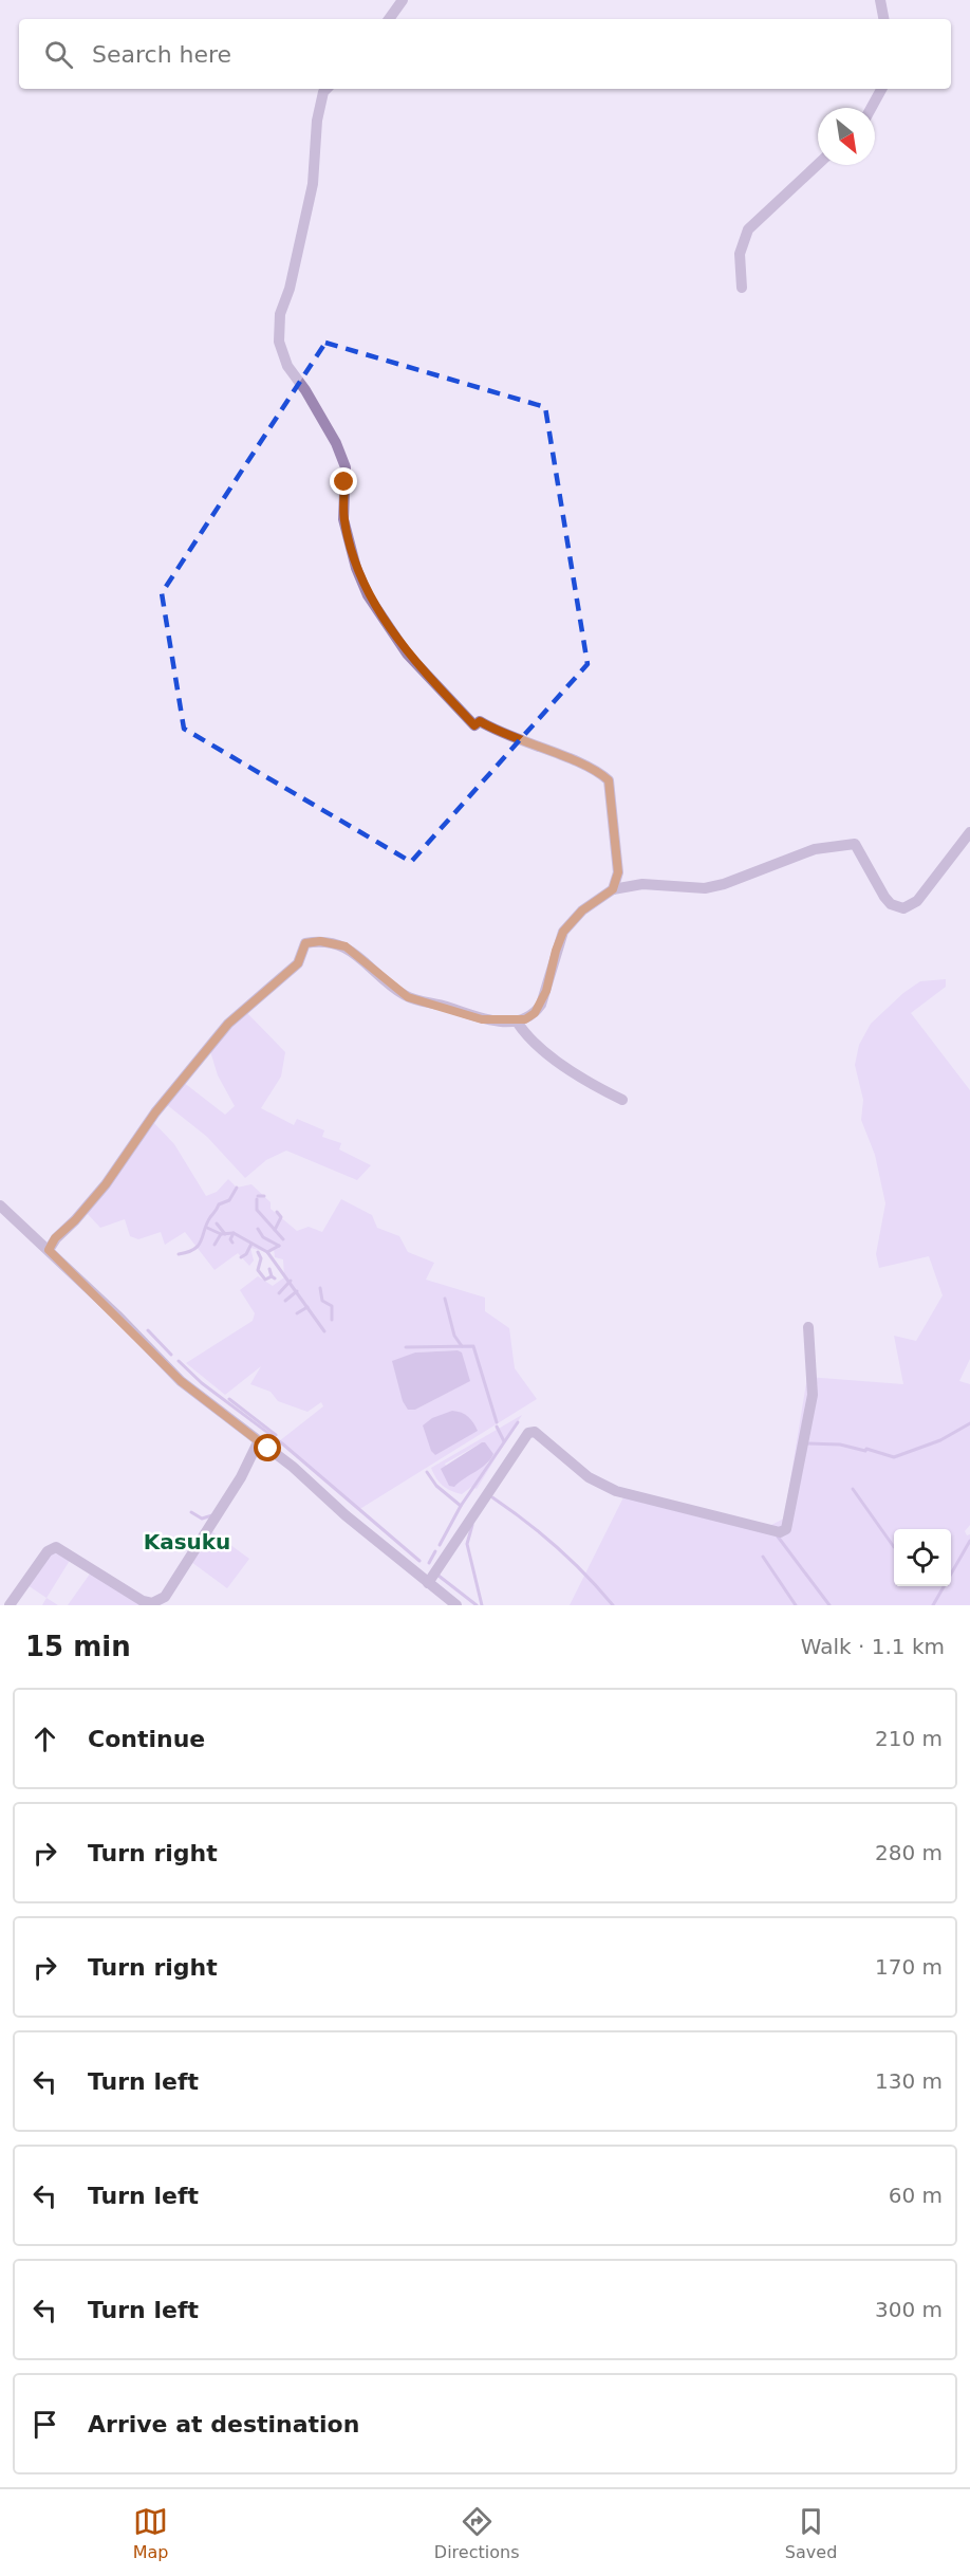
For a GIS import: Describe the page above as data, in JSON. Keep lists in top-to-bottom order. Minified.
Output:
{"districts":["Kasuku"],"north":"bottom right","page":{"search":"Search here","heading":["15 min","Walk · 1.1 km"],"list":[["Continue","210 m"],["Turn right","280 m"],["Turn right","170 m"],["Turn left","130 m"],["Turn left","60 m"],["Turn left","300 m"],"Arrive at destination"],"nav":["Map","Directions","Saved"]}}
